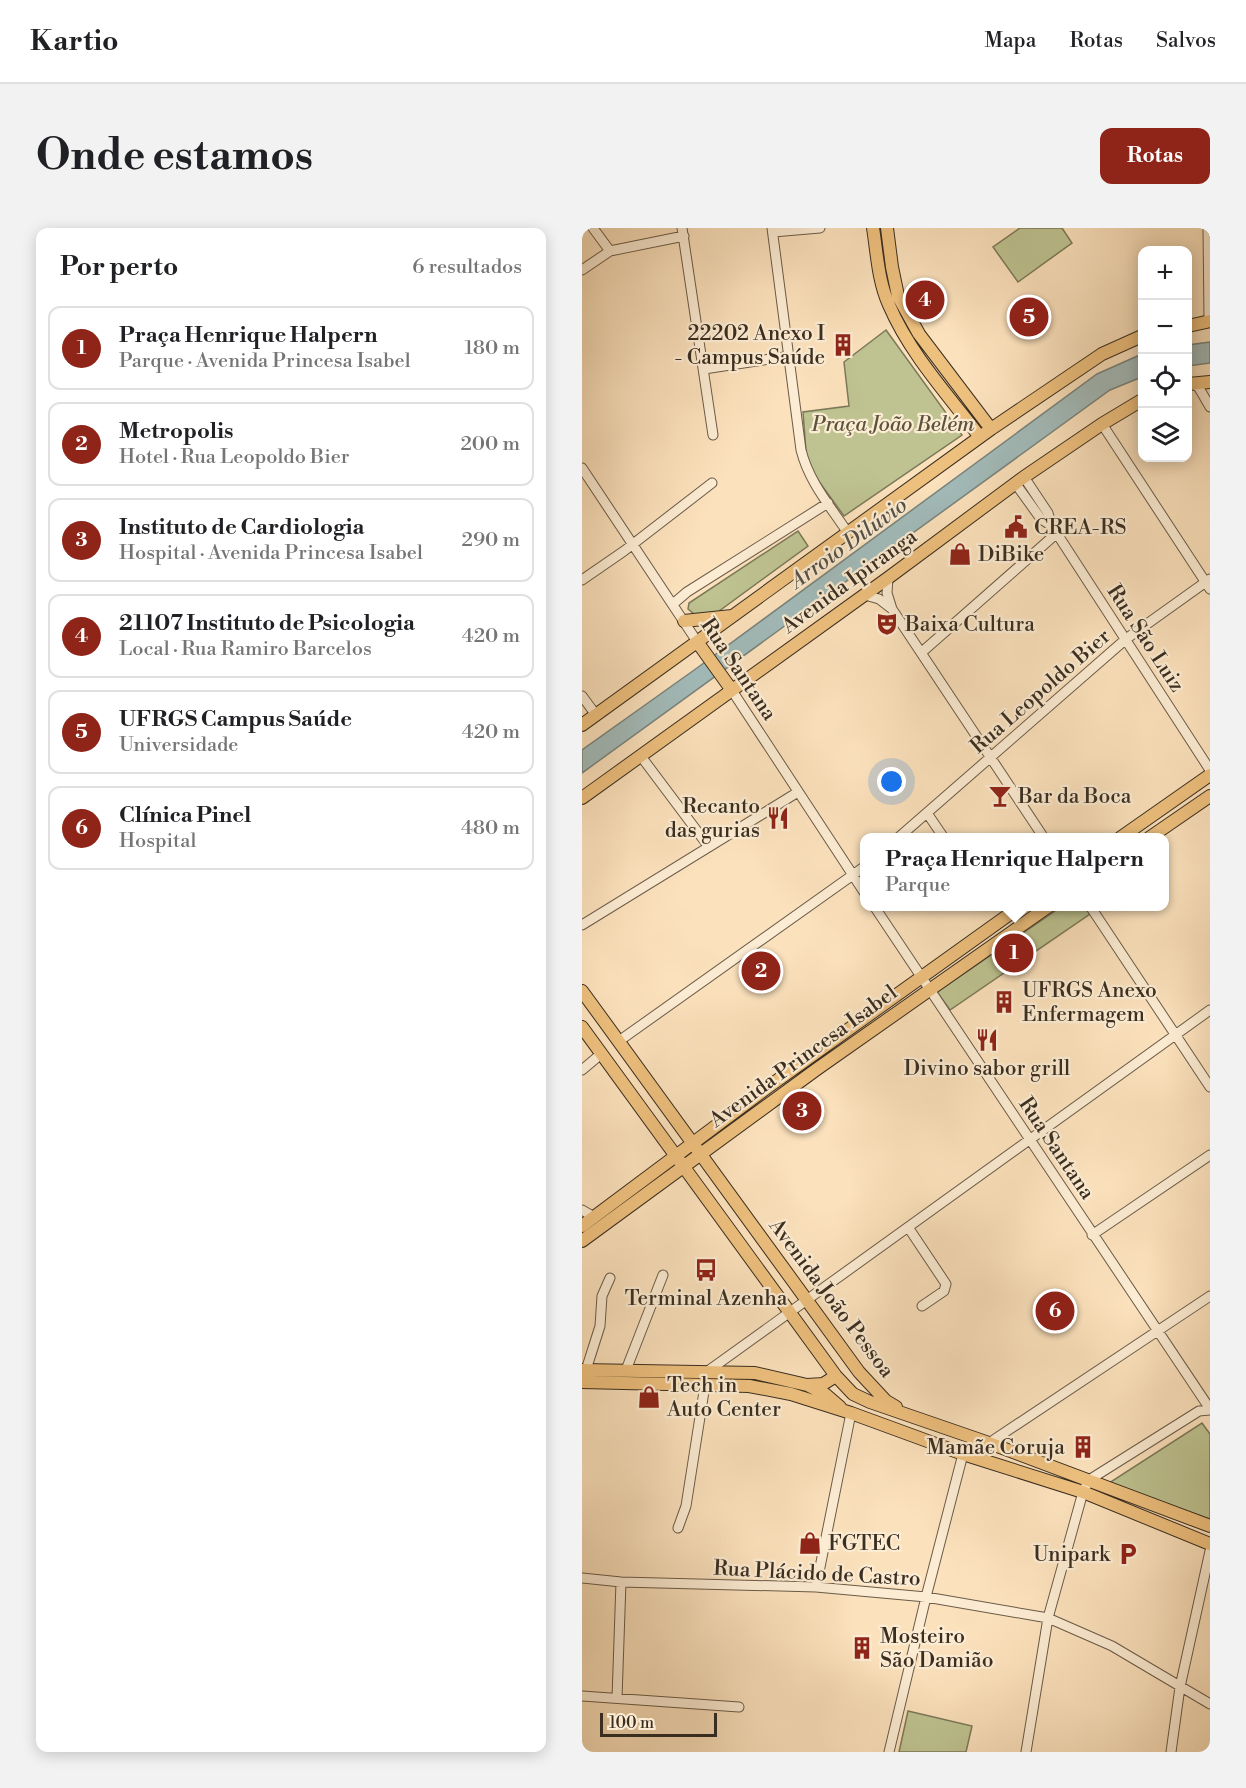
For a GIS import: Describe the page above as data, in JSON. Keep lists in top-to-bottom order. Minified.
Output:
{"streets":{"main road":["Avenida Ipiranga","Rua Santana","Avenida Princesa Isabel","Avenida João Pessoa"],"street":["Rua São Luiz","Rua Leopoldo Bier","Rua Plácido de Castro"]},"crossings":[["Avenida Ipiranga","Rua São Luiz"],["Avenida Ipiranga","Rua Santana"],["Rua São Luiz","Rua Leopoldo Bier"],["Rua Santana","Avenida Princesa Isabel"],["Avenida Princesa Isabel","Avenida João Pessoa"]],"water":["Arroio Dilúvio"],"parks":["Praça João Belém"],"places":{"building":["22202 Anexo I - Campus Saúde","UFRGS Anexo Enfermagem","Mamãe Coruja","Mosteiro São Damião"],"public building":["CREA-RS"],"shop":["DiBike","Tech in Auto Center","FGTEC"],"theatre":["Baixa Cultura"],"bar":["Bar da Boca"],"restaurant":["Recanto das gurias","Divino sabor grill"],"bus stop":["Terminal Azenha"],"parking":["Unipark"]},"scale_bar":"100 m","page":{"header":"Kartio","nav":["Mapa","Rotas","Salvos"],"buttons":"Rotas","title":"Onde estamos","heading":["Por perto","6 resultados"],"map_buttons":["+","−"],"pins":["4","5","1","2","3","6"],"list":[{"mark":"1","name":"Praça Henrique Halpern","note":"Parque · Avenida Princesa Isabel","value":"180 m"},{"mark":"2","name":"Metropolis","note":"Hotel · Rua Leopoldo Bier","value":"200 m"},{"mark":"3","name":"Instituto de Cardiologia","note":"Hospital · Avenida Princesa Isabel","value":"290 m"},{"mark":"4","name":"21107 Instituto de Psicologia","note":"Local · Rua Ramiro Barcelos","value":"420 m"},{"mark":"5","name":"UFRGS Campus Saúde","note":"Universidade","value":"420 m"},{"mark":"6","name":"Clínica Pinel","note":"Hospital","value":"480 m"}],"popup":["Praça Henrique Halpern","Parque"],"scale":"100 m"}}
